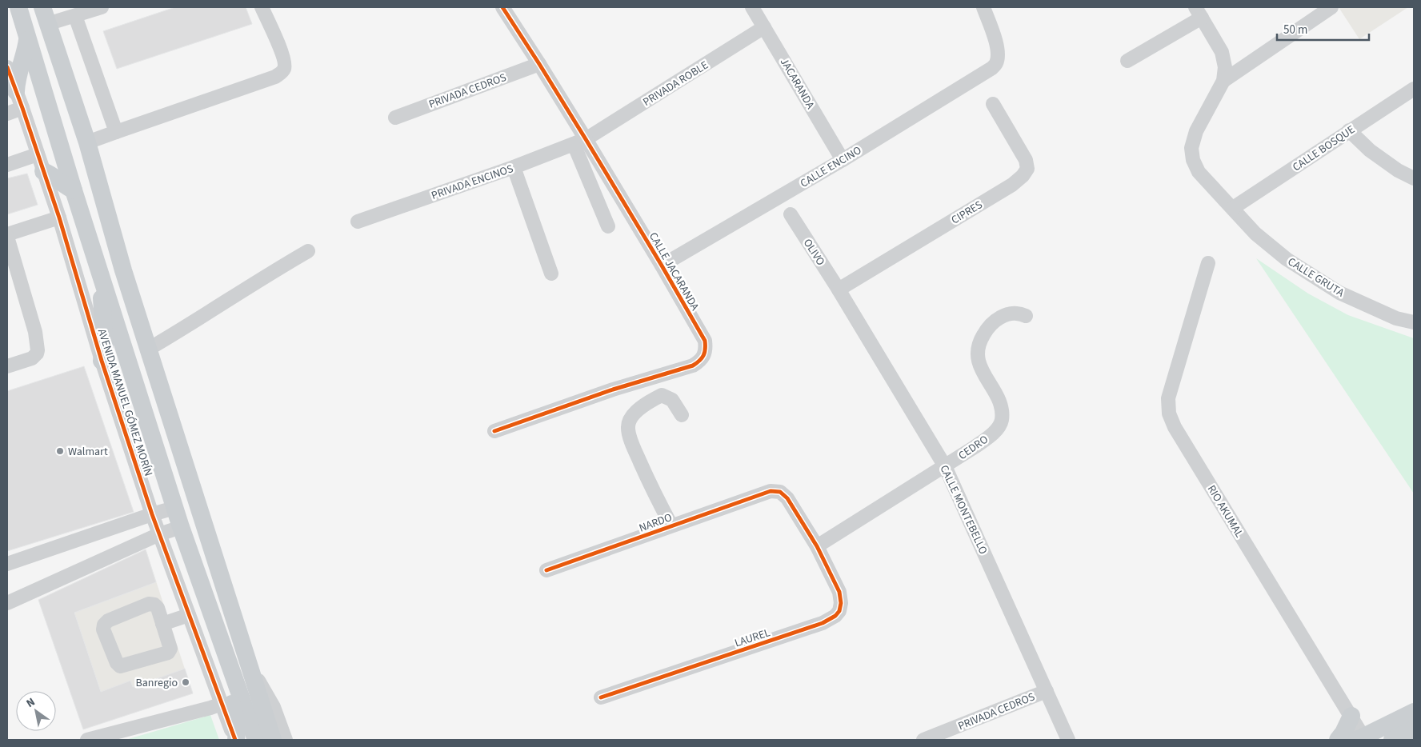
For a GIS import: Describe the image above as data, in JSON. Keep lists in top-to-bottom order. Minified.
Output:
{"streets":{"main road":["AVENIDA MANUEL GÓMEZ MORÍN"],"street":["PRIVADA ROBLE","JACARANDA","PRIVADA CEDROS","CALLE BOSQUE","CALLE ENCINO","PRIVADA ENCINOS","CIPRES","OLIVO","CALLE JACARANDA","CALLE GRUTA","CEDRO","CALLE MONTEBELLO","RIO AKUMAL","NARDO","LAUREL"]},"crossings":[["PRIVADA ROBLE","JACARANDA"],["PRIVADA ROBLE","PRIVADA ENCINOS"],["PRIVADA ROBLE","CALLE JACARANDA"],["JACARANDA","CALLE ENCINO"],["PRIVADA CEDROS","CALLE JACARANDA"],["PRIVADA CEDROS","CALLE MONTEBELLO"],["CALLE BOSQUE","CALLE GRUTA"],["CALLE ENCINO","CALLE JACARANDA"],["PRIVADA ENCINOS","CALLE JACARANDA"],["CIPRES","OLIVO"],["CIPRES","CALLE MONTEBELLO"],["OLIVO","CALLE MONTEBELLO"],["CEDRO","CALLE MONTEBELLO"],["CEDRO","LAUREL"],["NARDO","LAUREL"]],"places":["Walmart","Banregio"],"scale_bar":"50 m","north":"top left"}
